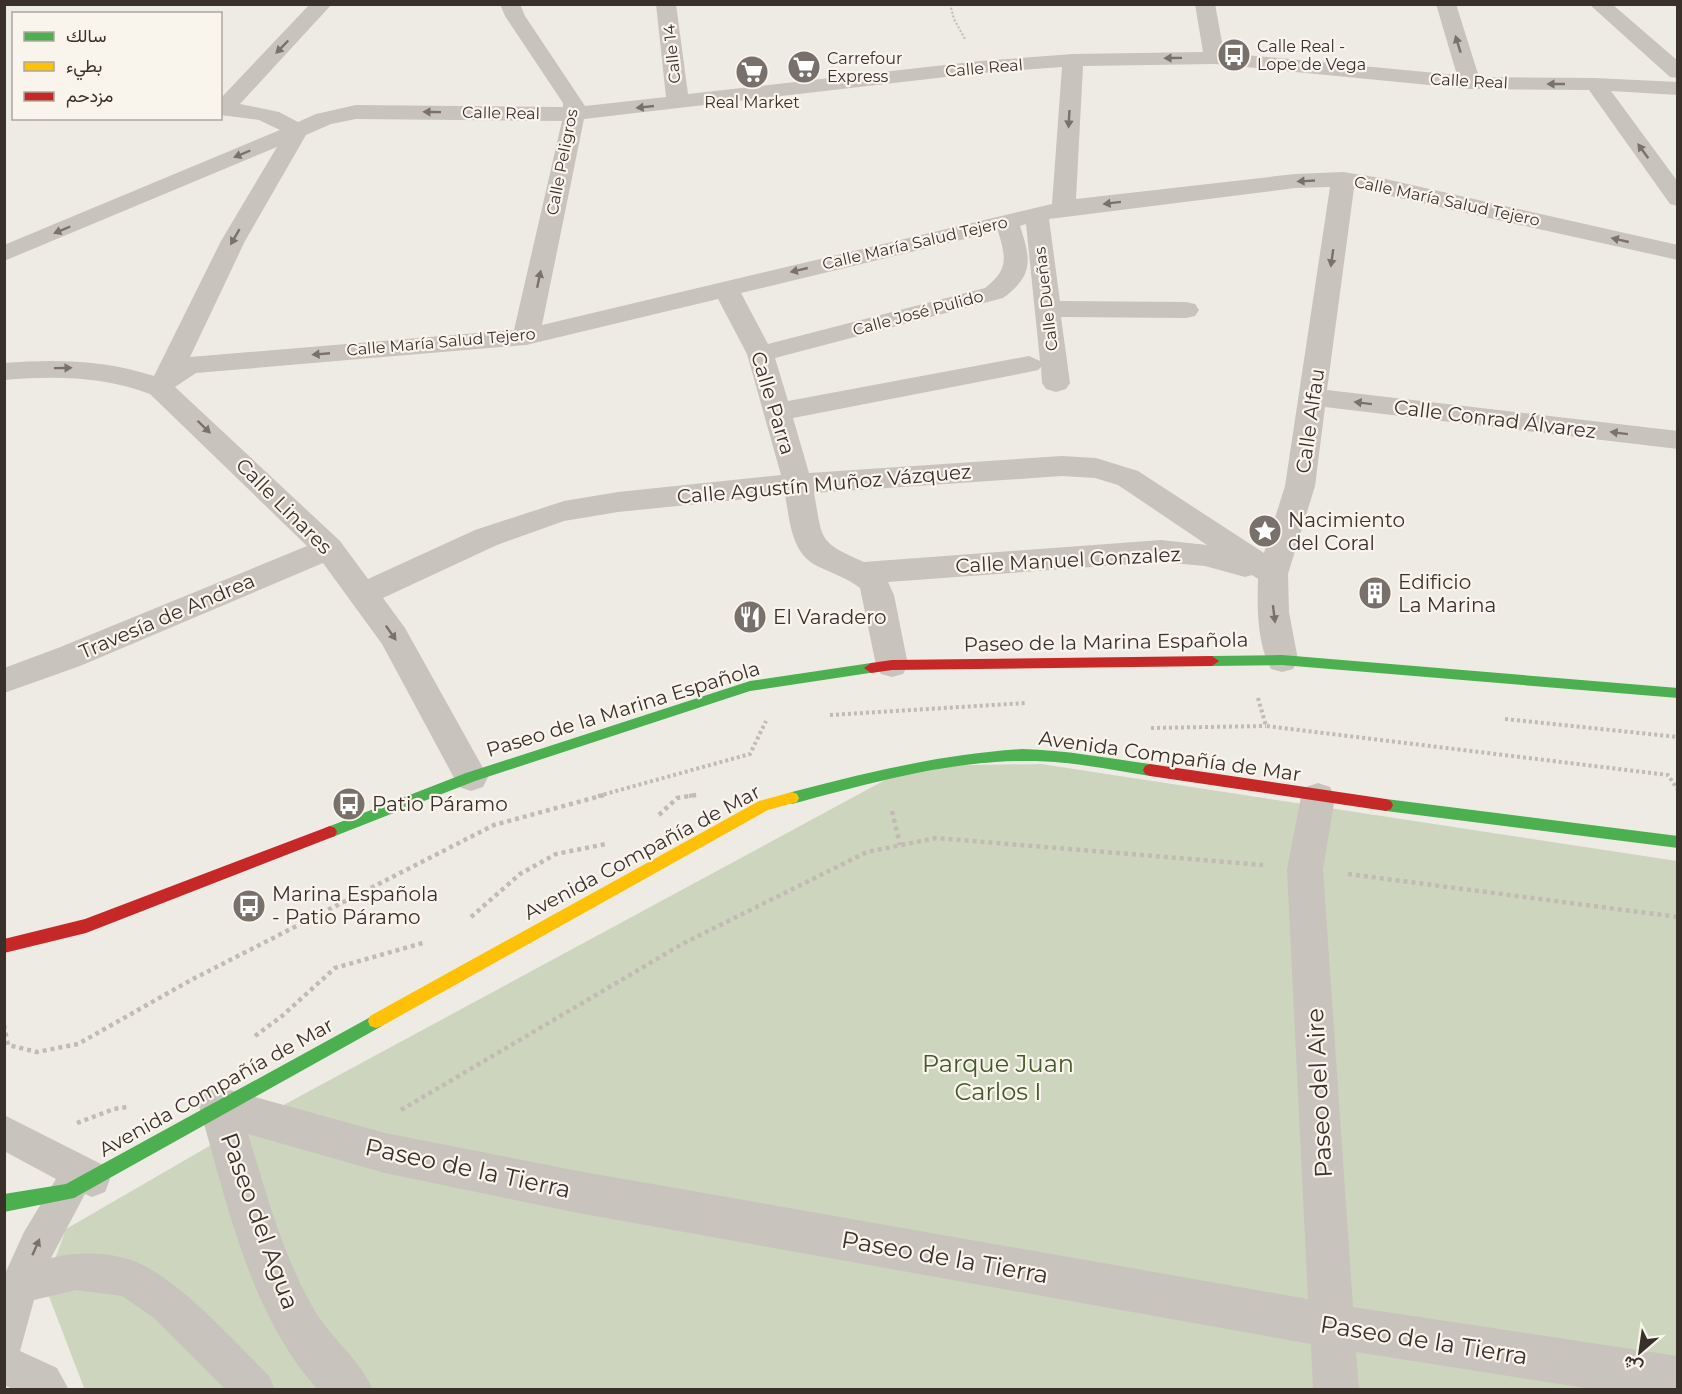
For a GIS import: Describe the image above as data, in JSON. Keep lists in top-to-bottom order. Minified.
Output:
{"streets":{"main road":["Paseo de la Marina Española","Avenida Compañía de Mar"],"street":["Calle 14","Calle Real","Calle Peligros","Calle María Salud Tejero","Calle Dueñas","Calle José Pulido","Calle Parra","Calle Conrad Álvarez","Calle Alfau","Calle Agustín Muñoz Vázquez","Calle Linares","Calle Manuel Gonzalez","Travesía de Andrea","Paseo del Aire","Paseo de la Tierra","Paseo del Agua"]},"crossings":[["Calle 14","Calle Real"],["Calle Real","Calle Peligros"],["Calle Peligros","Calle María Salud Tejero"],["Calle María Salud Tejero","Calle Dueñas"],["Calle María Salud Tejero","Calle José Pulido"],["Calle María Salud Tejero","Calle Parra"],["Calle María Salud Tejero","Calle Alfau"],["Calle María Salud Tejero","Calle Linares"],["Calle José Pulido","Calle Parra"],["Calle Parra","Calle Agustín Muñoz Vázquez"],["Calle Parra","Calle Manuel Gonzalez"],["Calle Parra","Paseo de la Marina Española"],["Calle Conrad Álvarez","Calle Alfau"],["Calle Alfau","Calle Agustín Muñoz Vázquez"],["Calle Alfau","Calle Manuel Gonzalez"],["Calle Alfau","Paseo de la Marina Española"],["Calle Agustín Muñoz Vázquez","Calle Linares"],["Calle Agustín Muñoz Vázquez","Calle Manuel Gonzalez"],["Calle Linares","Travesía de Andrea"],["Calle Linares","Paseo de la Marina Española"],["Avenida Compañía de Mar","Paseo del Aire"],["Avenida Compañía de Mar","Paseo de la Tierra"],["Avenida Compañía de Mar","Paseo del Agua"],["Paseo del Aire","Paseo de la Tierra"],["Paseo de la Tierra","Paseo del Agua"]],"one_way":["Calle Real","Calle Conrad Álvarez","Calle Alfau","Calle Linares"],"parks":["Parque Juan Carlos I"],"places":{"bus stop":["Calle Real - Lope de Vega","Patio Páramo","Marina Española - Patio Páramo"],"supermarket":["Carrefour Express","Real Market"],"place":["Nacimiento del Coral"],"building":["Edificio La Marina"],"restaurant":["El Varadero"]},"legend":["سالك","بطيء","مزدحم"],"north":"bottom left"}
